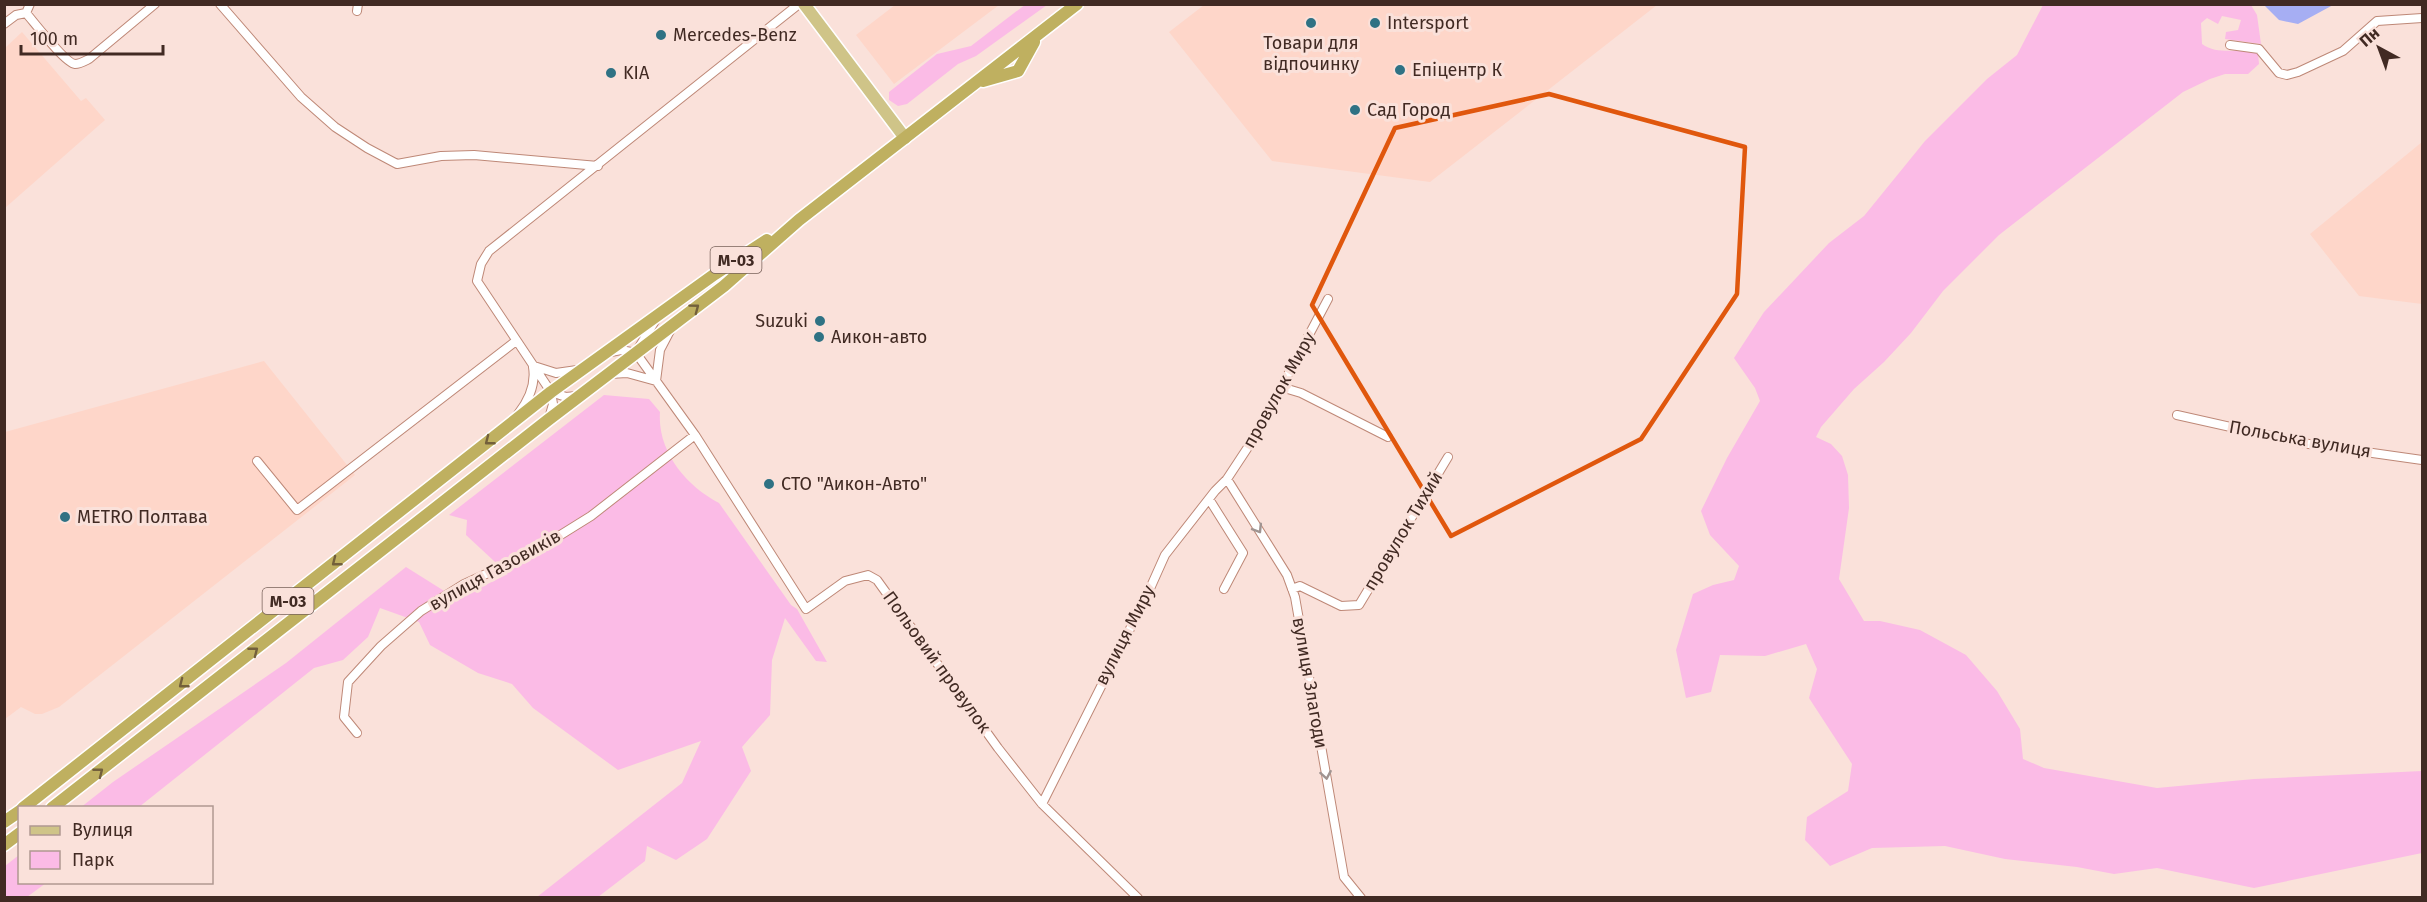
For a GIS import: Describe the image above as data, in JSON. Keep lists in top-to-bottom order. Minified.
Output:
{"streets":{"highway":["М-03"],"street":["провулок Миру","Польська вулиця","провулок Тихий","вулиця Газовиків","вулиця Миру","Польовий провулок","вулиця Злагоди"]},"crossings":[["М-03","Польовий провулок"],["провулок Миру","вулиця Миру"],["провулок Миру","вулиця Злагоди"],["провулок Тихий","вулиця Злагоди"],["вулиця Газовиків","Польовий провулок"],["вулиця Миру","Польовий провулок"],["вулиця Миру","вулиця Злагоди"]],"one_way":["вулиця Злагоди"],"places":["Товари для відпочинку","Intersport","Mercedes-Benz","Епіцентр К","KIA","Сад Город","Suzuki","Аикон-авто","СТО \"Аикон-Авто\"","METRO Полтава"],"legend":["Вулиця","Парк"],"scale_bar":"100 m","north":"top left"}
